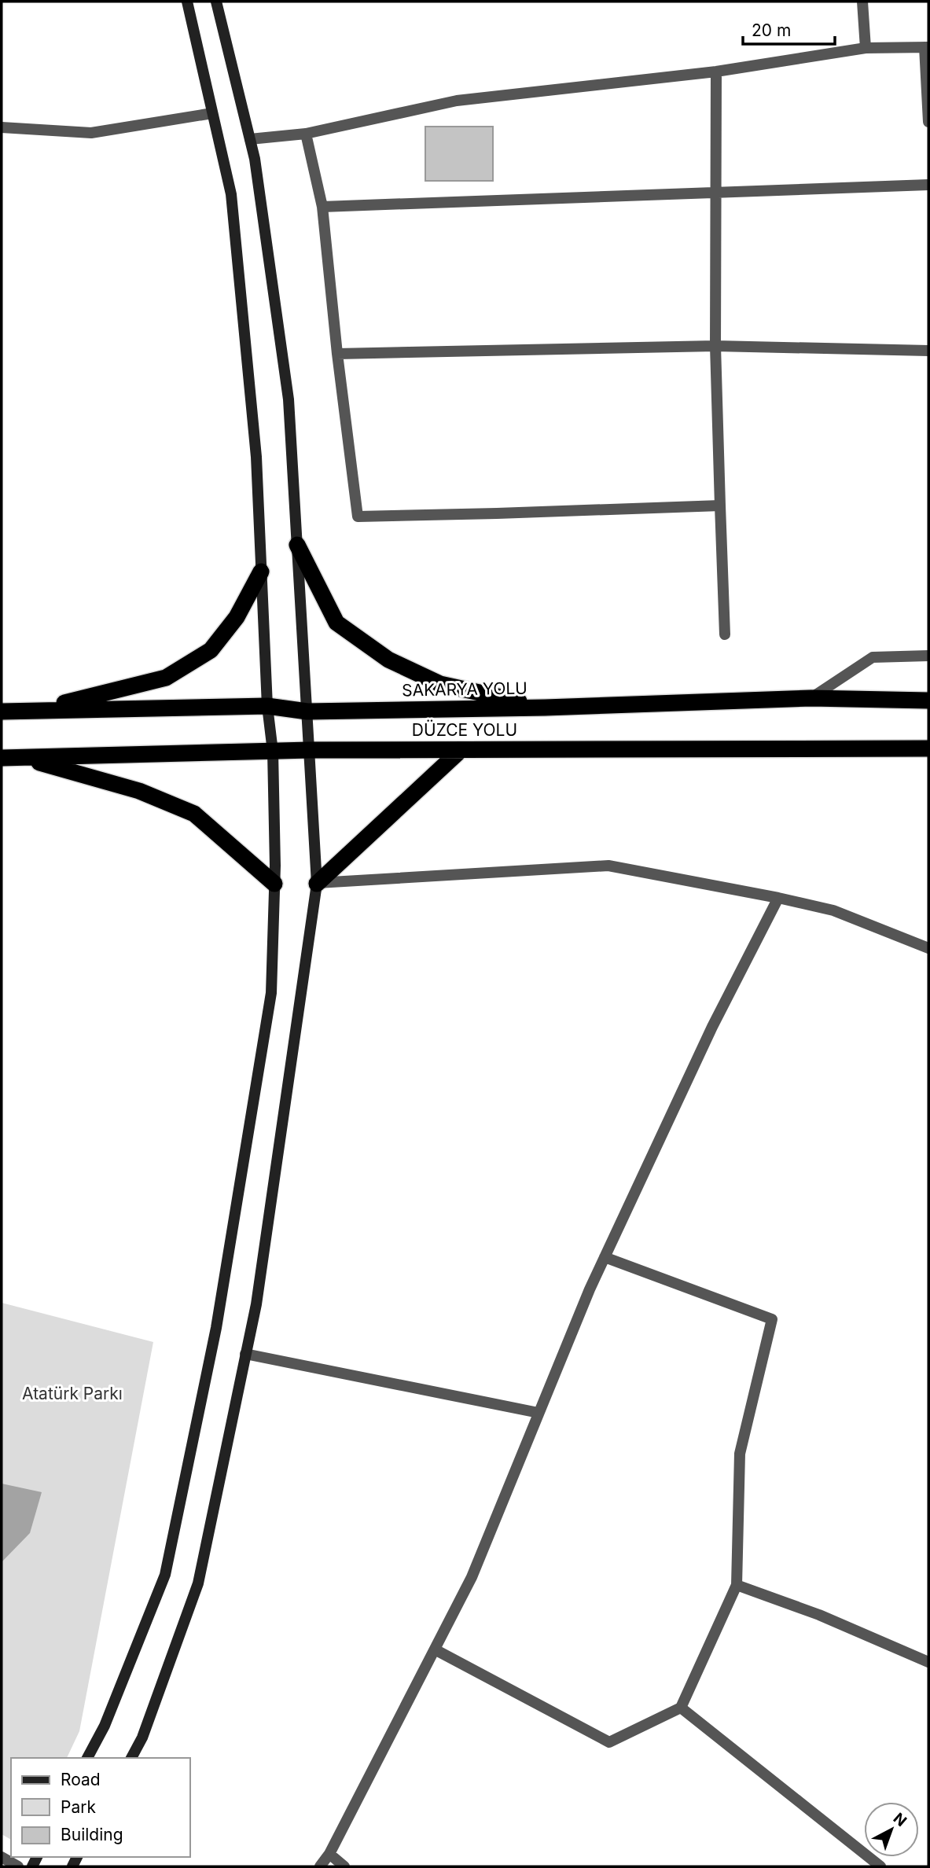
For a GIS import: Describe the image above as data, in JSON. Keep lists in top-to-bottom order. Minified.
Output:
{"streets":{"highway":["SAKARYA YOLU","DÜZCE YOLU"]},"parks":["Atatürk Parkı"],"legend":["Road","Park","Building"],"scale_bar":"20 m","north":"top right"}
